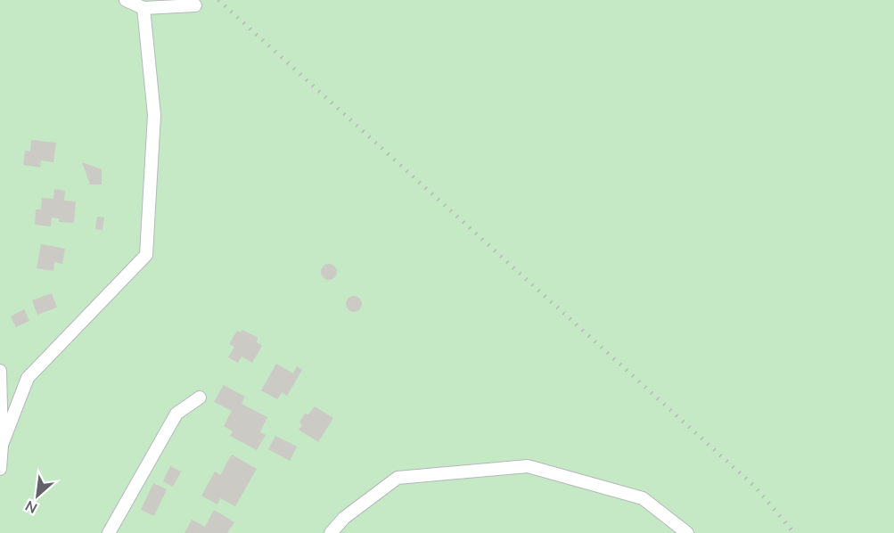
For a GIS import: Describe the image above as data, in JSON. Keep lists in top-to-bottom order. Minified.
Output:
{"north":"bottom left"}
